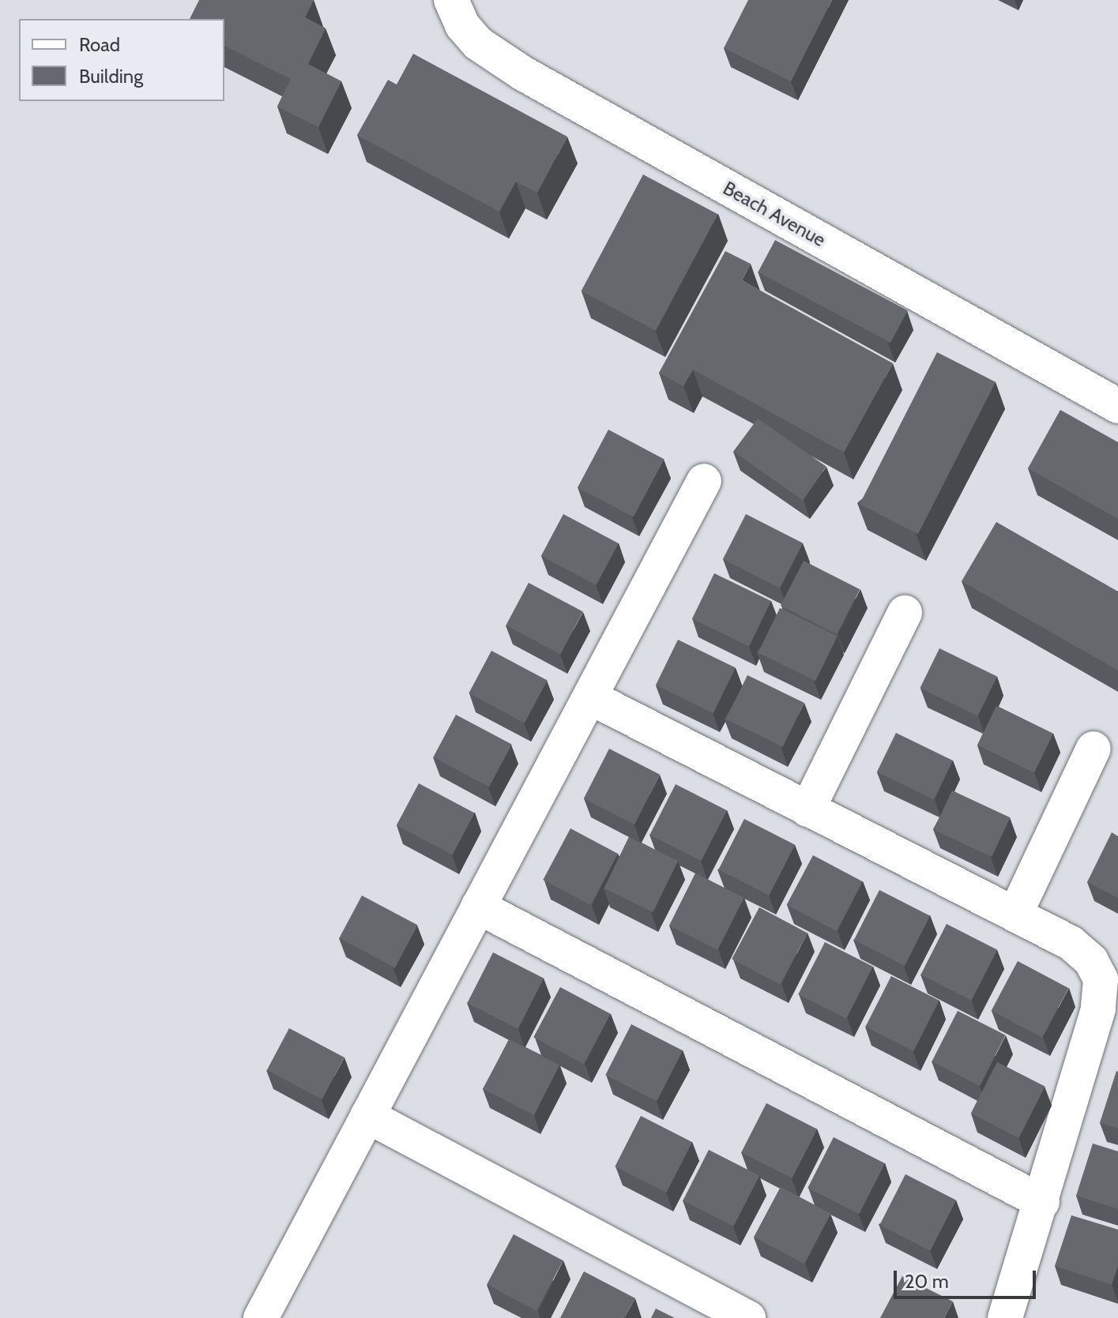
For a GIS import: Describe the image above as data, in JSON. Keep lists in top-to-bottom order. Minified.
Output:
{"streets":{"street":["Beach Avenue"]},"legend":["Road","Building"],"scale_bar":"20 m"}
